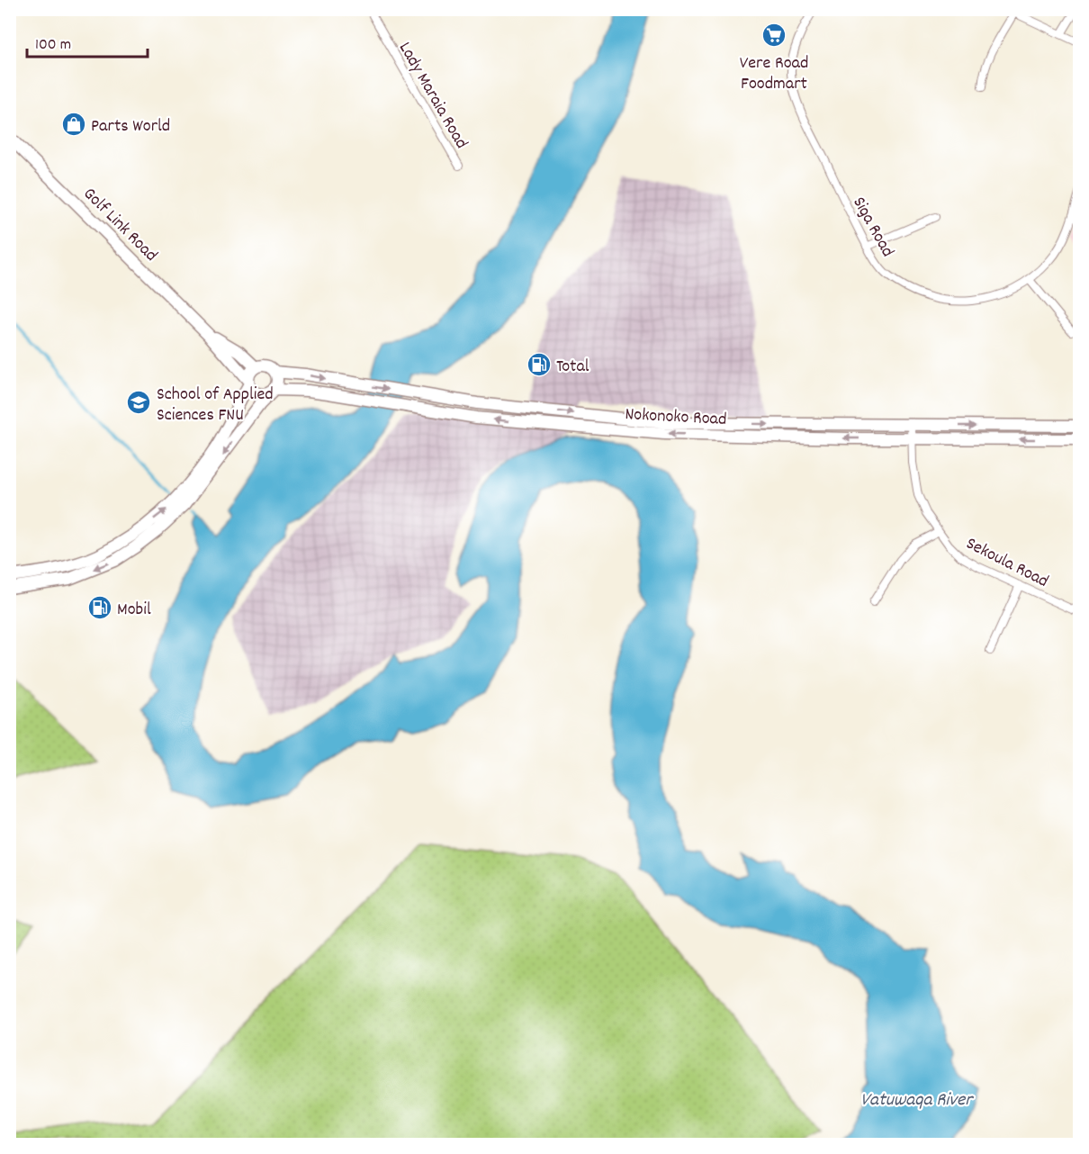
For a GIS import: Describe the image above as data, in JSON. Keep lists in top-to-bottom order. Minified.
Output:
{"streets":{"main road":["Golf Link Road","Nokonoko Road"],"street":["Lady Maraia Road","Siga Road","Sekoula Road"]},"crossings":[["Golf Link Road","Nokonoko Road"],["Nokonoko Road","Sekoula Road"]],"water":["Vatuwaqa River"],"places":{"supermarket":["Vere Road Foodmart"],"shop":["Parts World"],"fuel station":["Total","Mobil"],"school or university":["School of Applied Sciences FNU"]},"scale_bar":"100 m"}
